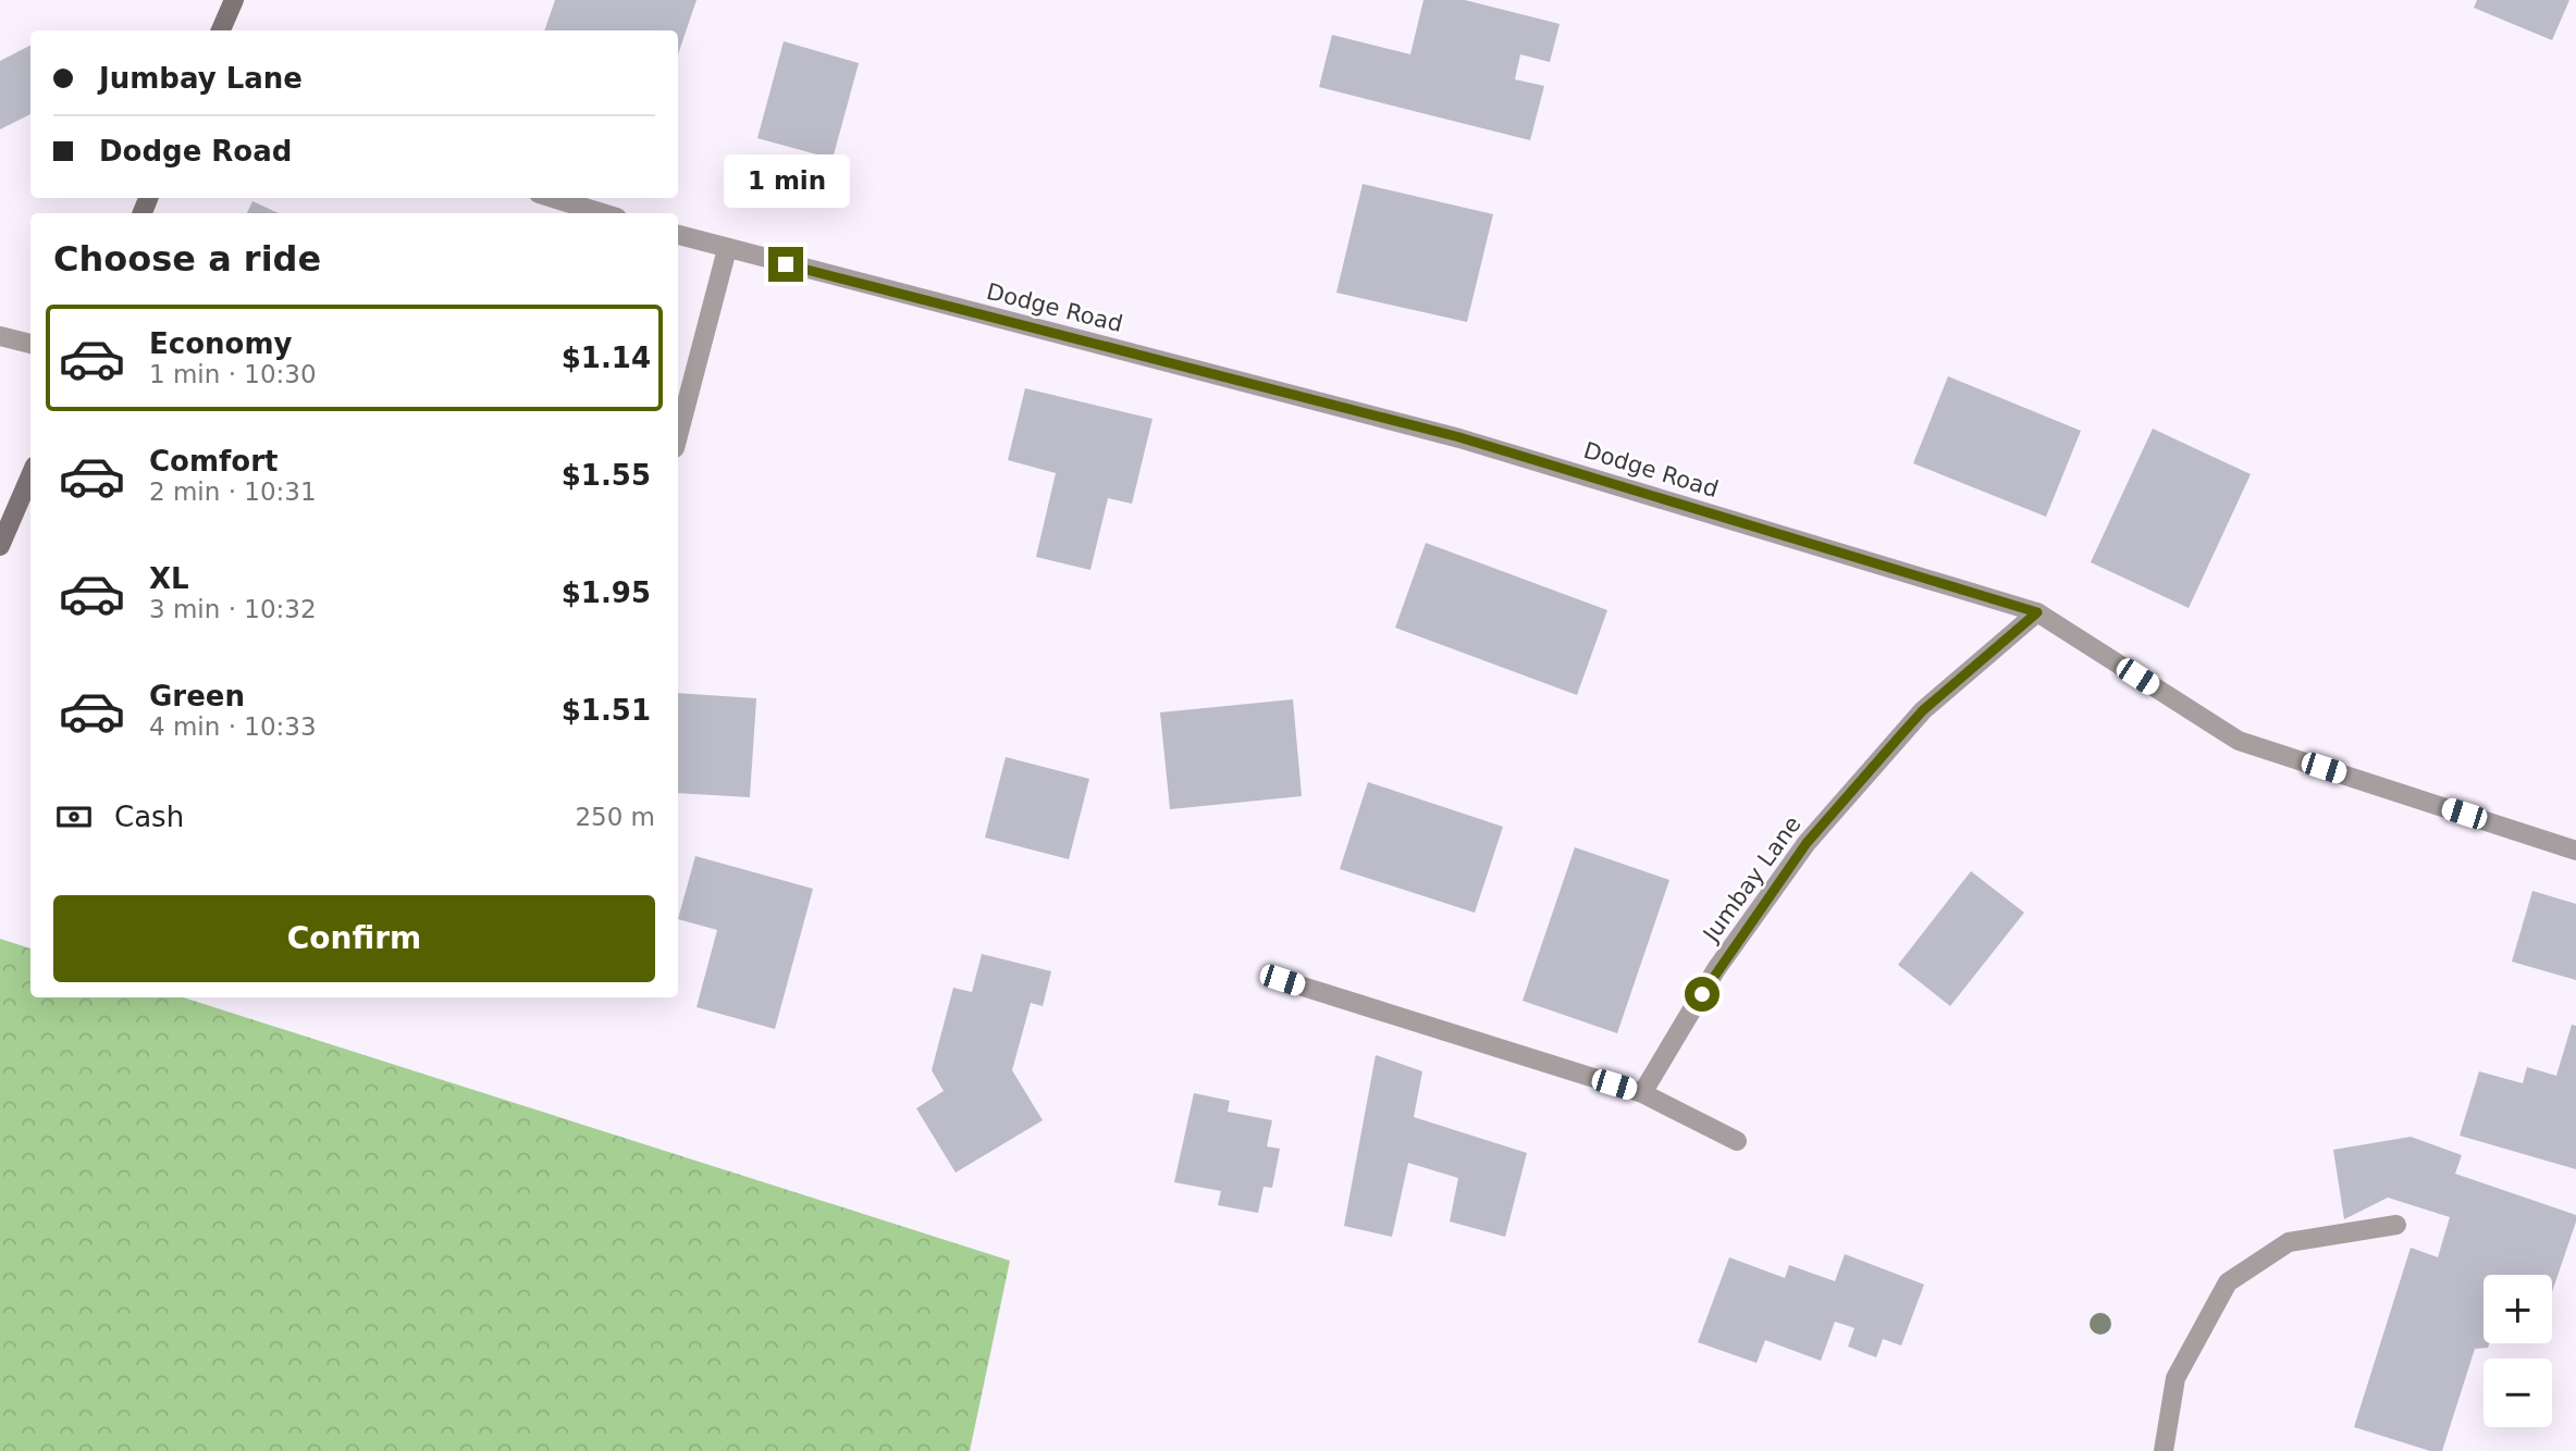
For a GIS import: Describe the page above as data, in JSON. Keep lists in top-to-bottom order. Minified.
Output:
{"streets":{"street":["Dodge Road","Jumbay Lane"]},"crossings":[["Dodge Road","Jumbay Lane"]],"page":{"banner":["Jumbay Lane","Dodge Road"],"bubble":"1 min","heading":"Choose a ride","list":[{"name":"Economy","note":"1 min · 10:30","value":"$1.14"},{"name":"Comfort","note":"2 min · 10:31","value":"$1.55"},{"name":"XL","note":"3 min · 10:32","value":"$1.95"},{"name":"Green","note":"4 min · 10:33","value":"$1.51"}],"pay":["Cash","250 m"],"buttons":"Confirm","map_buttons":["+","−"]}}
